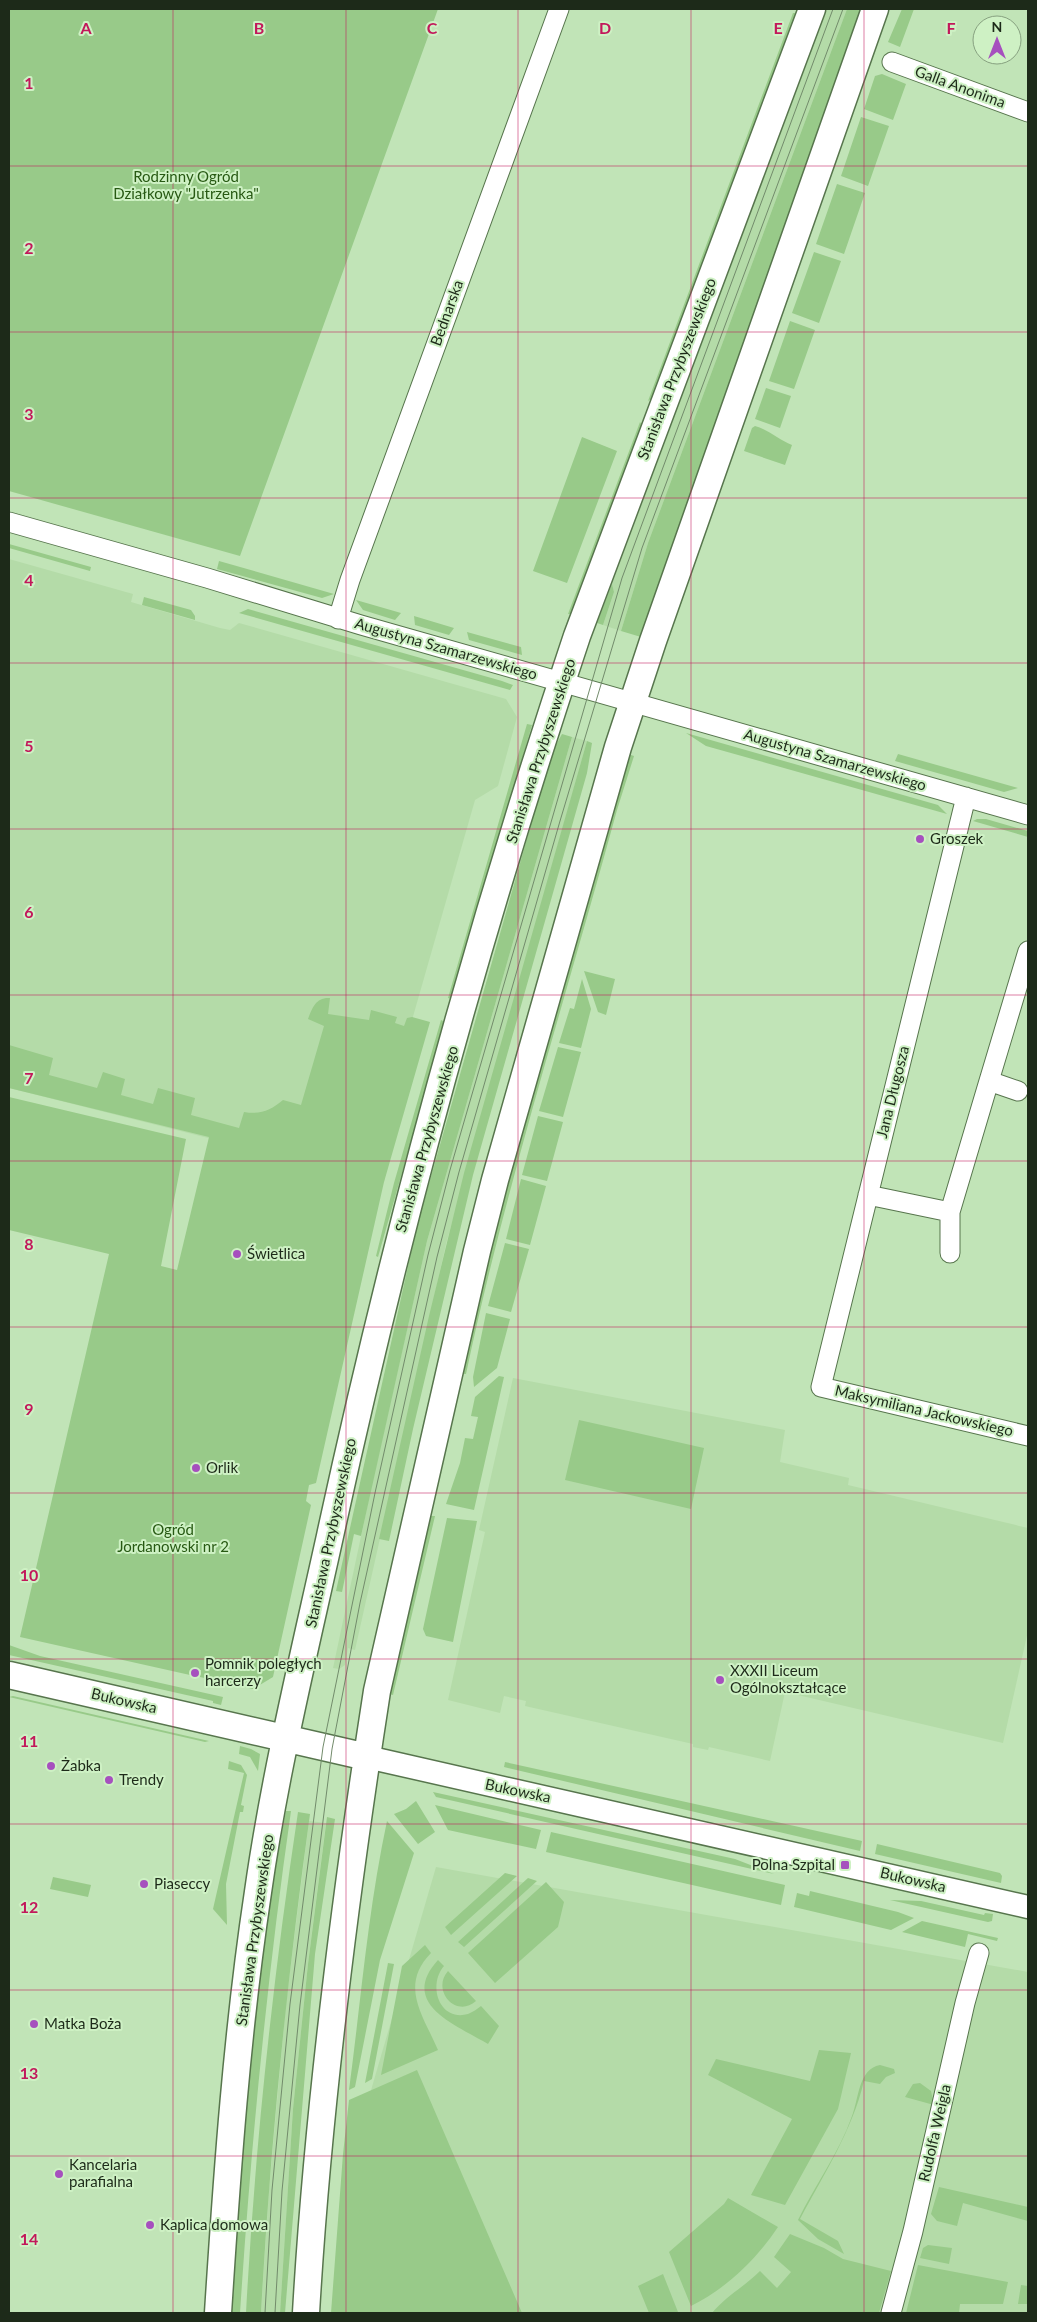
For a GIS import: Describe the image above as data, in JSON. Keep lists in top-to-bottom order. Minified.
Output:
{"streets":{"main road":["Stanisława Przybyszewskiego","Bukowska"],"street":["Galla Anonima","Bednarska","Augustyna Szamarzewskiego","Jana Długosza","Maksymiliana Jackowskiego","Rudolfa Weigla"]},"crossings":[["Bednarska","Augustyna Szamarzewskiego"],["Stanisława Przybyszewskiego","Augustyna Szamarzewskiego"],["Stanisława Przybyszewskiego","Bukowska"],["Augustyna Szamarzewskiego","Jana Długosza"],["Jana Długosza","Maksymiliana Jackowskiego"]],"parks":["Rodzinny Ogród Działkowy \"Jutrzenka\"","Ogród Jordanowski nr 2"],"places":{"other":["Groszek","Świetlica","Orlik","Pomnik poległych harcerzy","XXXII Liceum Ogólnokształcące","Żabka","Trendy","Piaseccy","Matka Boża","Kancelaria parafialna","Kaplica domowa"],"transit":["Polna Szpital"]},"north":"top","grid":{"columns":["A","B","C","D","E","F"],"rows":["1","2","3","4","5","6","7","8","9","10","11","12","13","14"]}}
